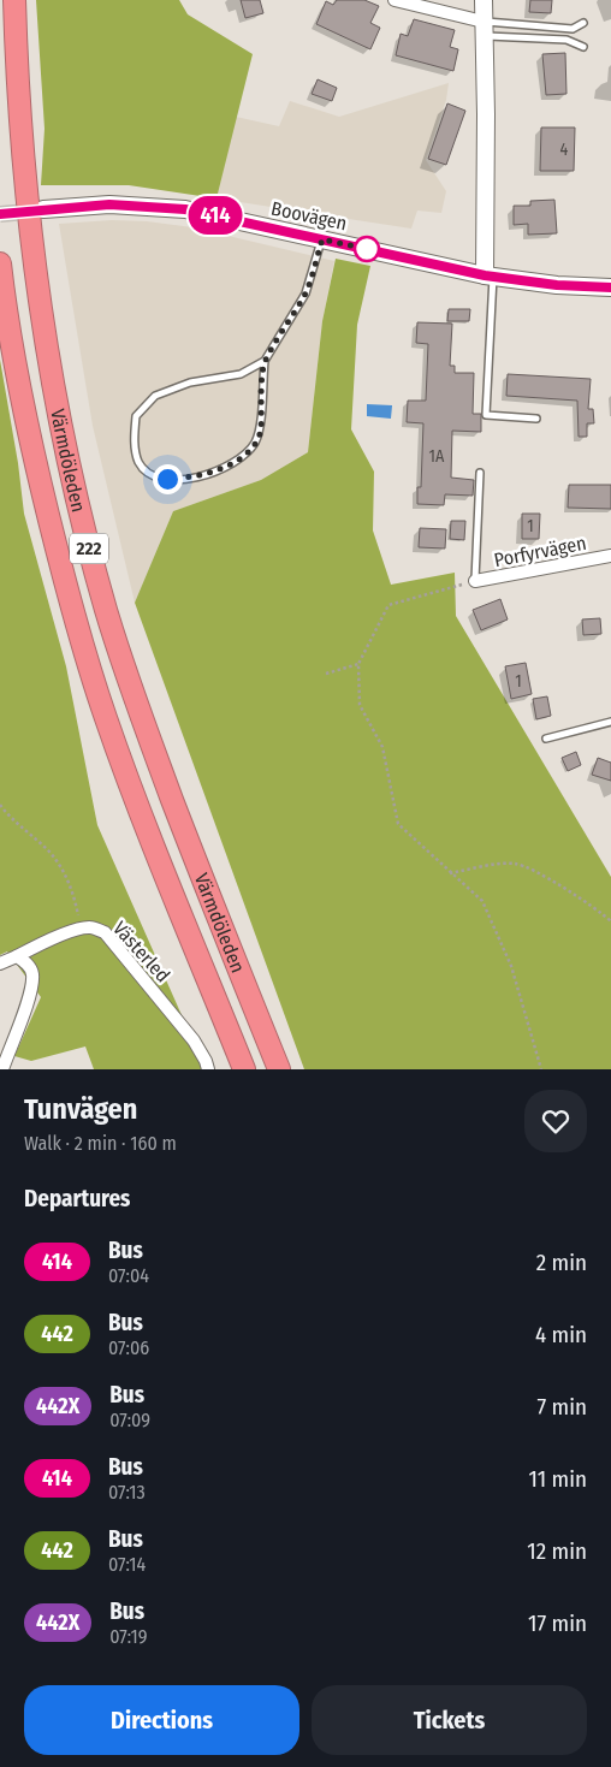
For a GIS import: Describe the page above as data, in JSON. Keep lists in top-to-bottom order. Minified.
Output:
{"streets":{"highway":["Värmdöleden","222"],"street":["Boovägen","Porfyrvägen","Västerled"]},"lines":["bus line 414"],"house_numbers":["4","1A","1","1"],"page":{"on_map":"414","heading":[["Tunvägen","Walk · 2 min · 160 m"],"Departures"],"list":[{"mark":"414","name":"Bus","note":"07:04","value":"2 min"},{"mark":"442","name":"Bus","note":"07:06","value":"4 min"},{"mark":"442X","name":"Bus","note":"07:09","value":"7 min"},{"mark":"414","name":"Bus","note":"07:13","value":"11 min"},{"mark":"442","name":"Bus","note":"07:14","value":"12 min"},{"mark":"442X","name":"Bus","note":"07:19","value":"17 min"}],"buttons":["Directions","Tickets"]}}
